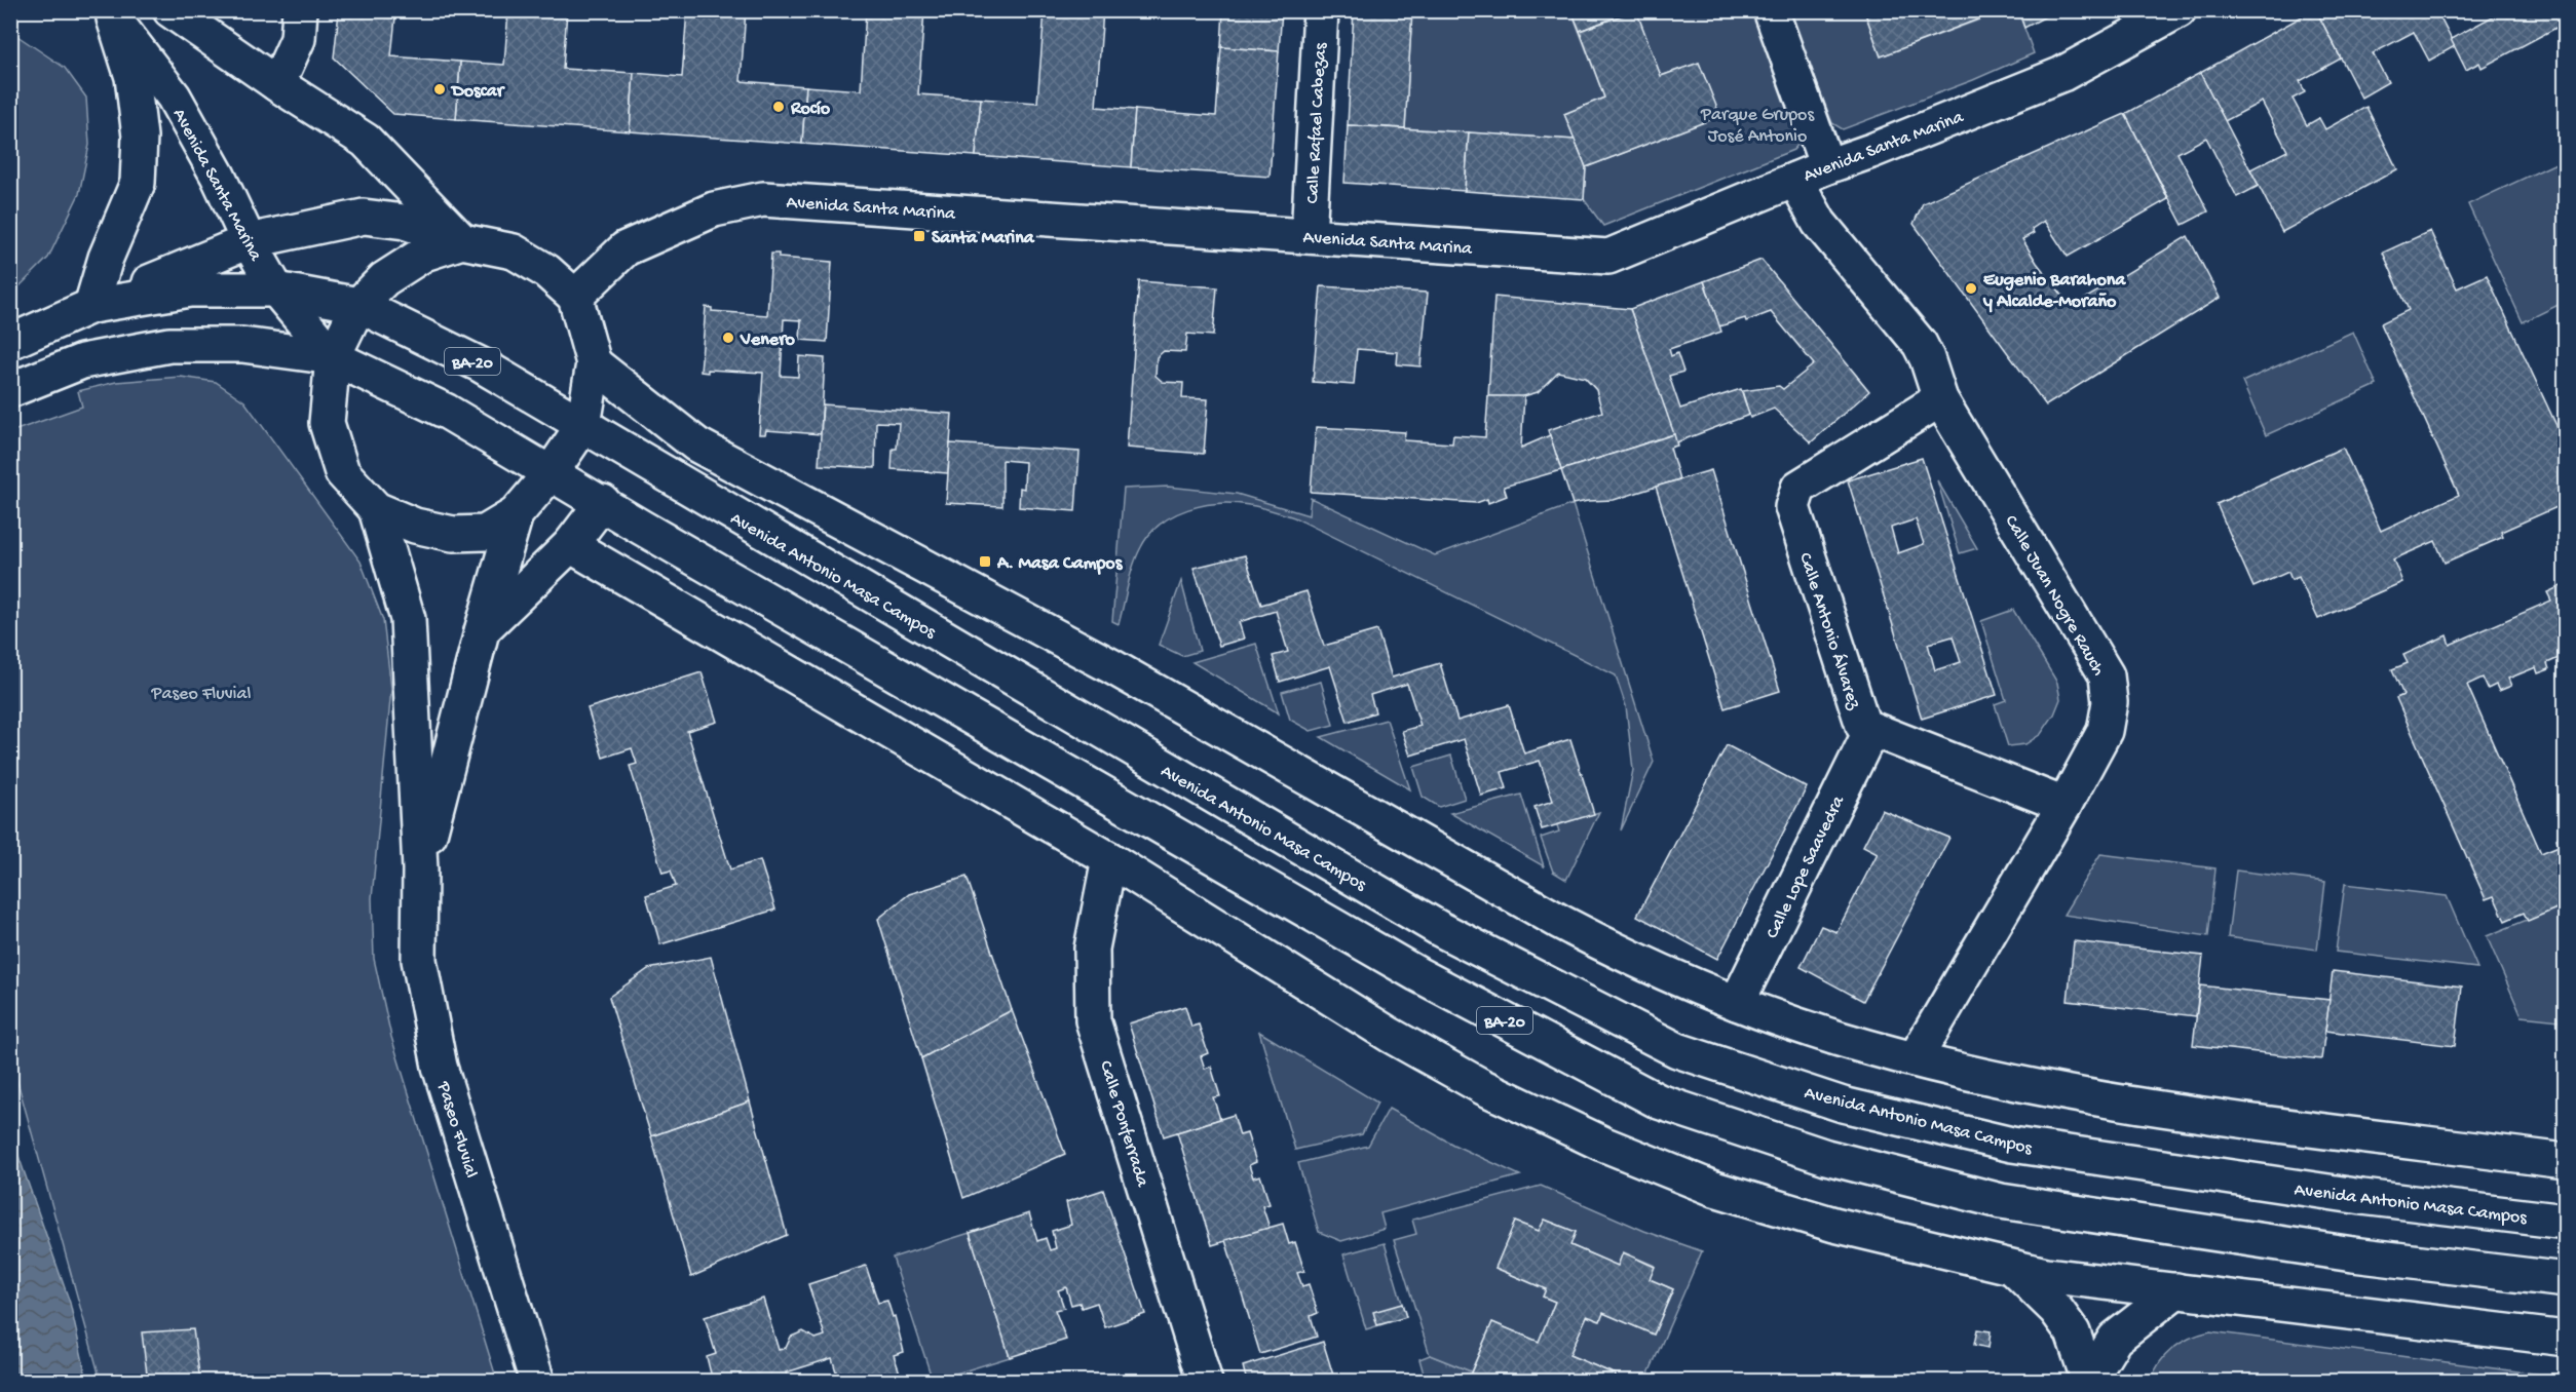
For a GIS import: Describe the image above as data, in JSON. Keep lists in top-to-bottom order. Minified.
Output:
{"streets":{"main road":["Calle Rafael Cabezas","Avenida Santa Marina","BA-20","Avenida Antonio Masa Campos","Calle Juan Nogre Rauch","Calle Antonio Álvarez","Calle Lope Saavedra","Calle Ponferrada","Paseo Fluvial"]},"crossings":[["Calle Rafael Cabezas","Avenida Santa Marina"],["Avenida Santa Marina","BA-20"],["Avenida Santa Marina","Avenida Antonio Masa Campos"],["Avenida Santa Marina","Calle Juan Nogre Rauch"],["Calle Juan Nogre Rauch","Calle Antonio Álvarez"],["Calle Antonio Álvarez","Calle Lope Saavedra"]],"parks":["Parque Grupos José Antonio","Paseo Fluvial"],"places":{"other":["Doscar","Rocío","Eugenio Barahona y Alcalde-Moraño","Venero"],"transit":["Santa Marina","A. Masa Campos"]}}
